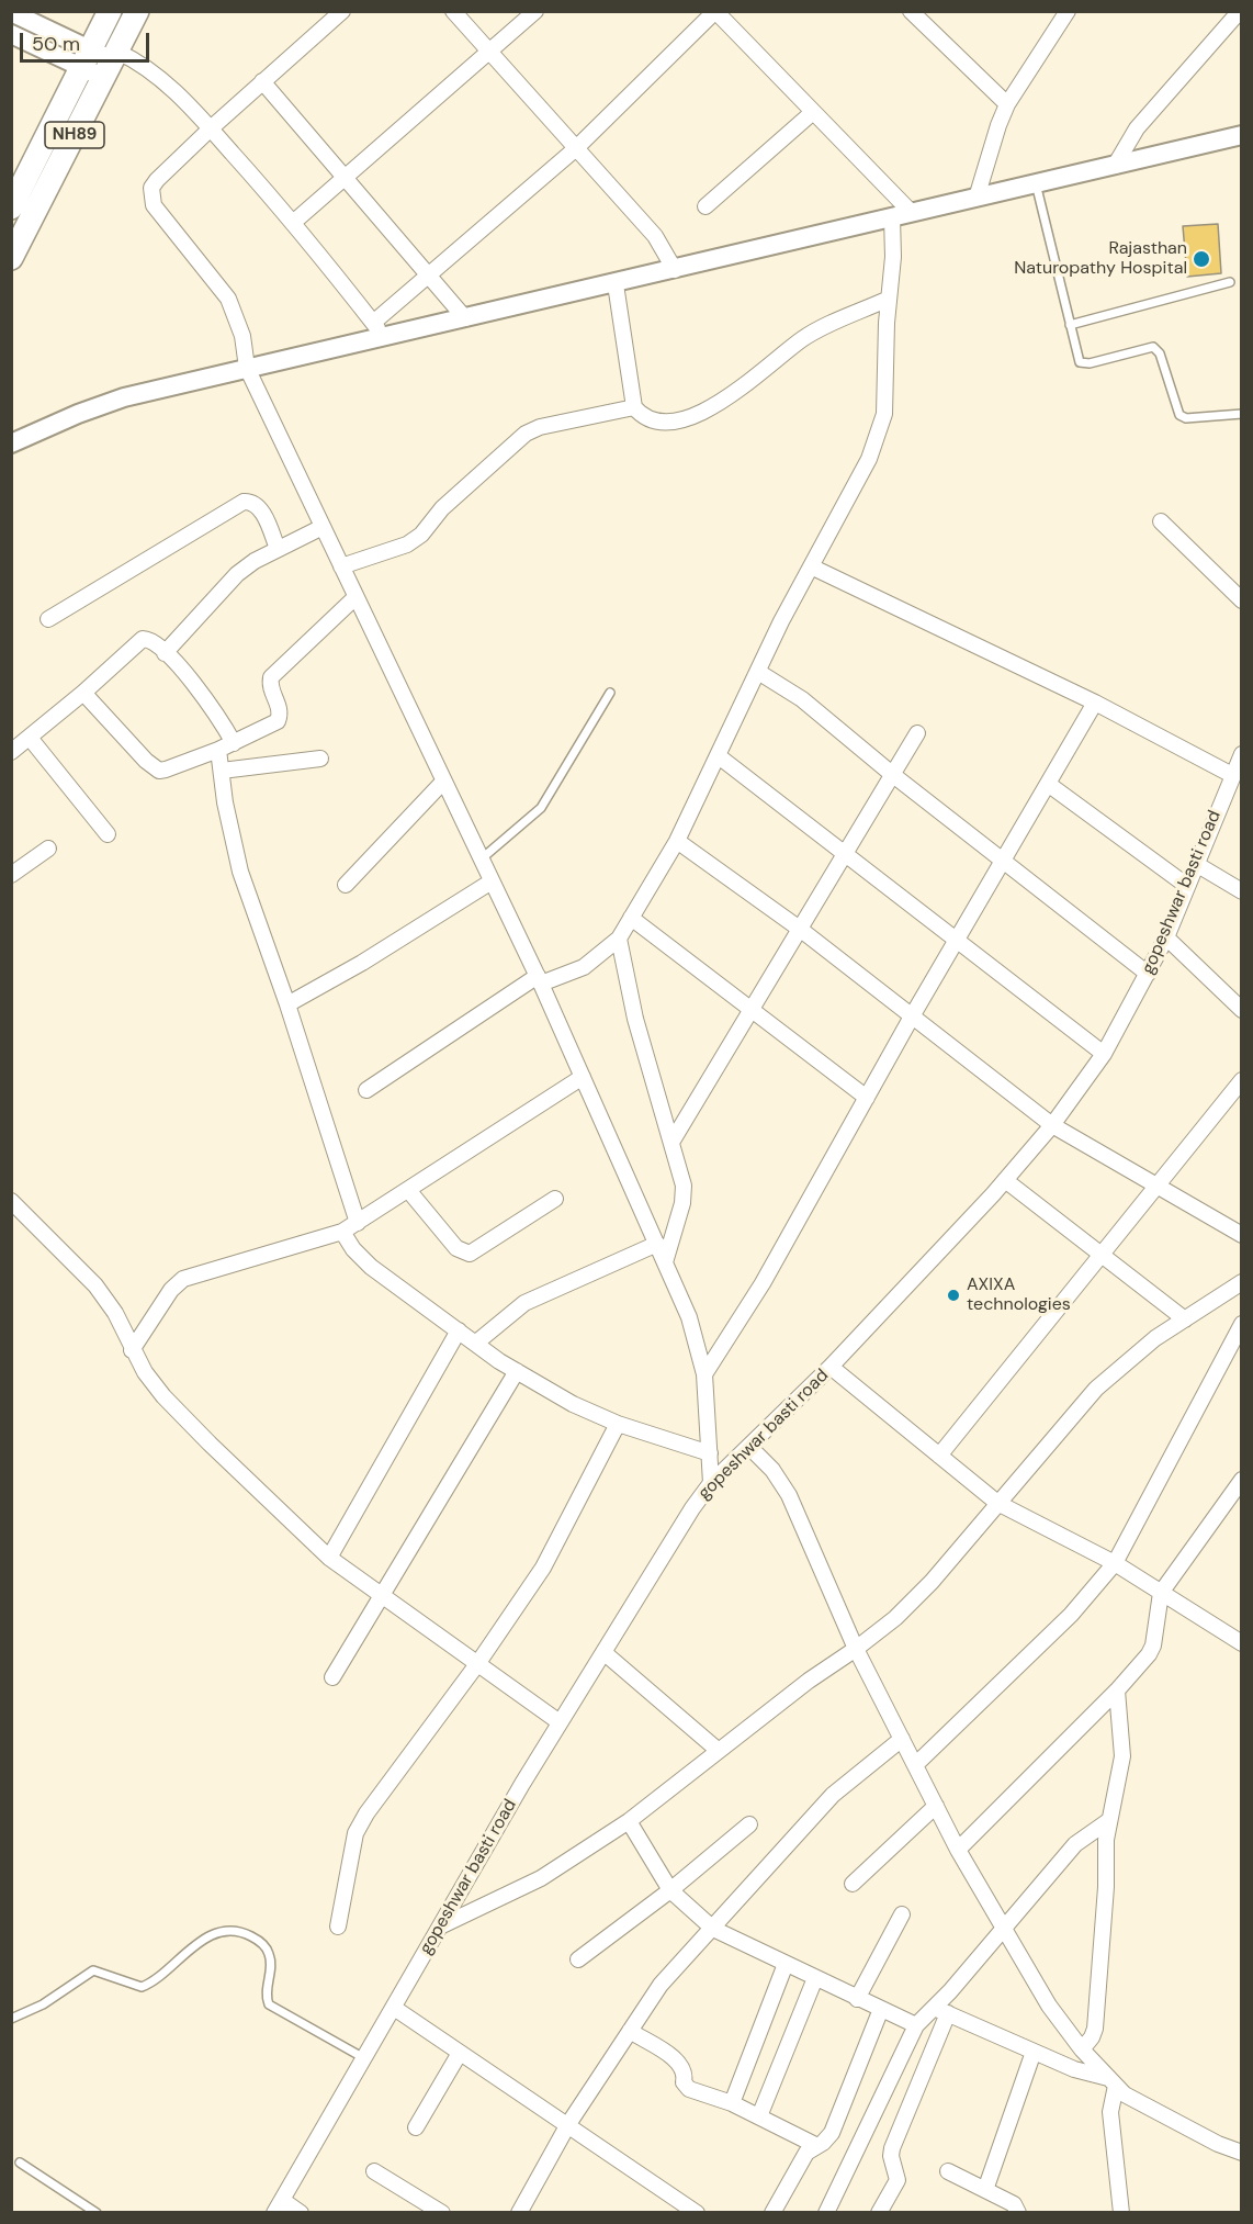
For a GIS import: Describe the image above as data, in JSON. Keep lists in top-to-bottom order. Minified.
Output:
{"streets":{"main road":["NH89"],"street":["gopeshwar basti road"]},"places":["Rajasthan Naturopathy Hospital","AXIXA technologies"],"scale_bar":"50 m"}
